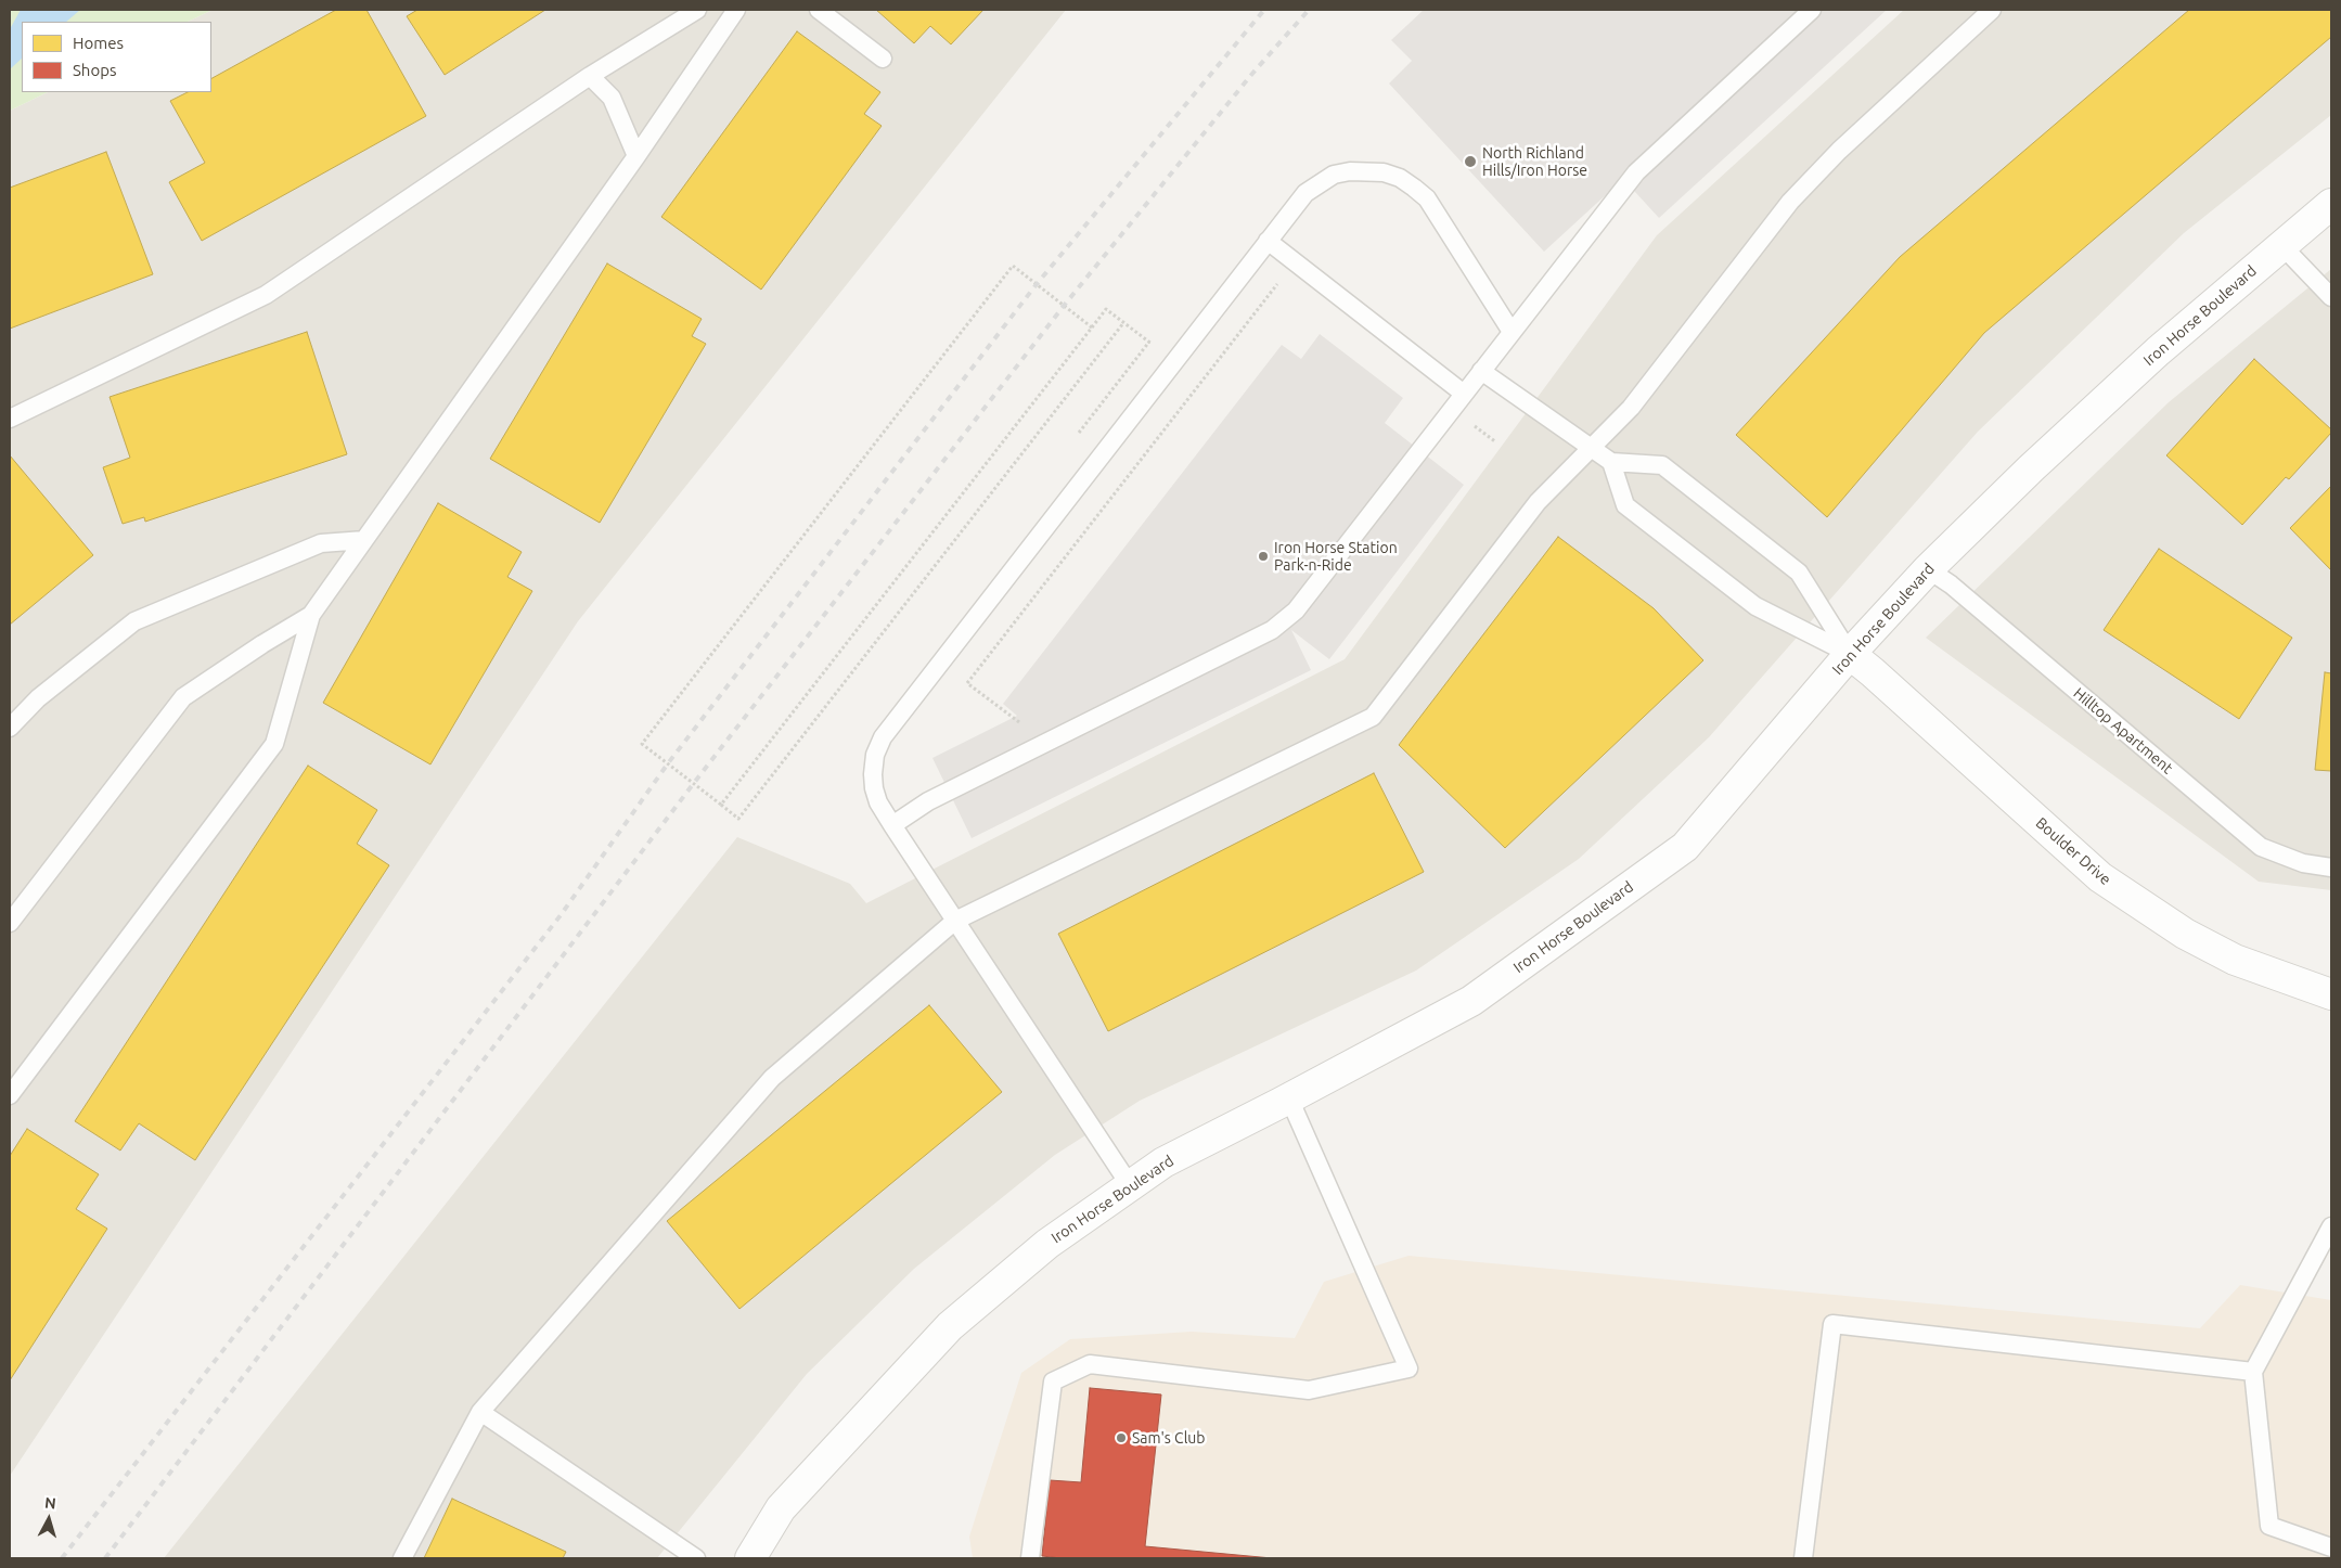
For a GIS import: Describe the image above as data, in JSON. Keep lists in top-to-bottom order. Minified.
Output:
{"streets":{"street":["Iron Horse Boulevard","Boulder Drive"],"lane":["Hilltop Apartment"]},"crossings":[["Iron Horse Boulevard","Hilltop Apartment"],["Iron Horse Boulevard","Boulder Drive"]],"places":["North Richland Hills/Iron Horse","Iron Horse Station Park-n-Ride","Sam's Club"],"legend":["Homes","Shops"],"north":"top"}
